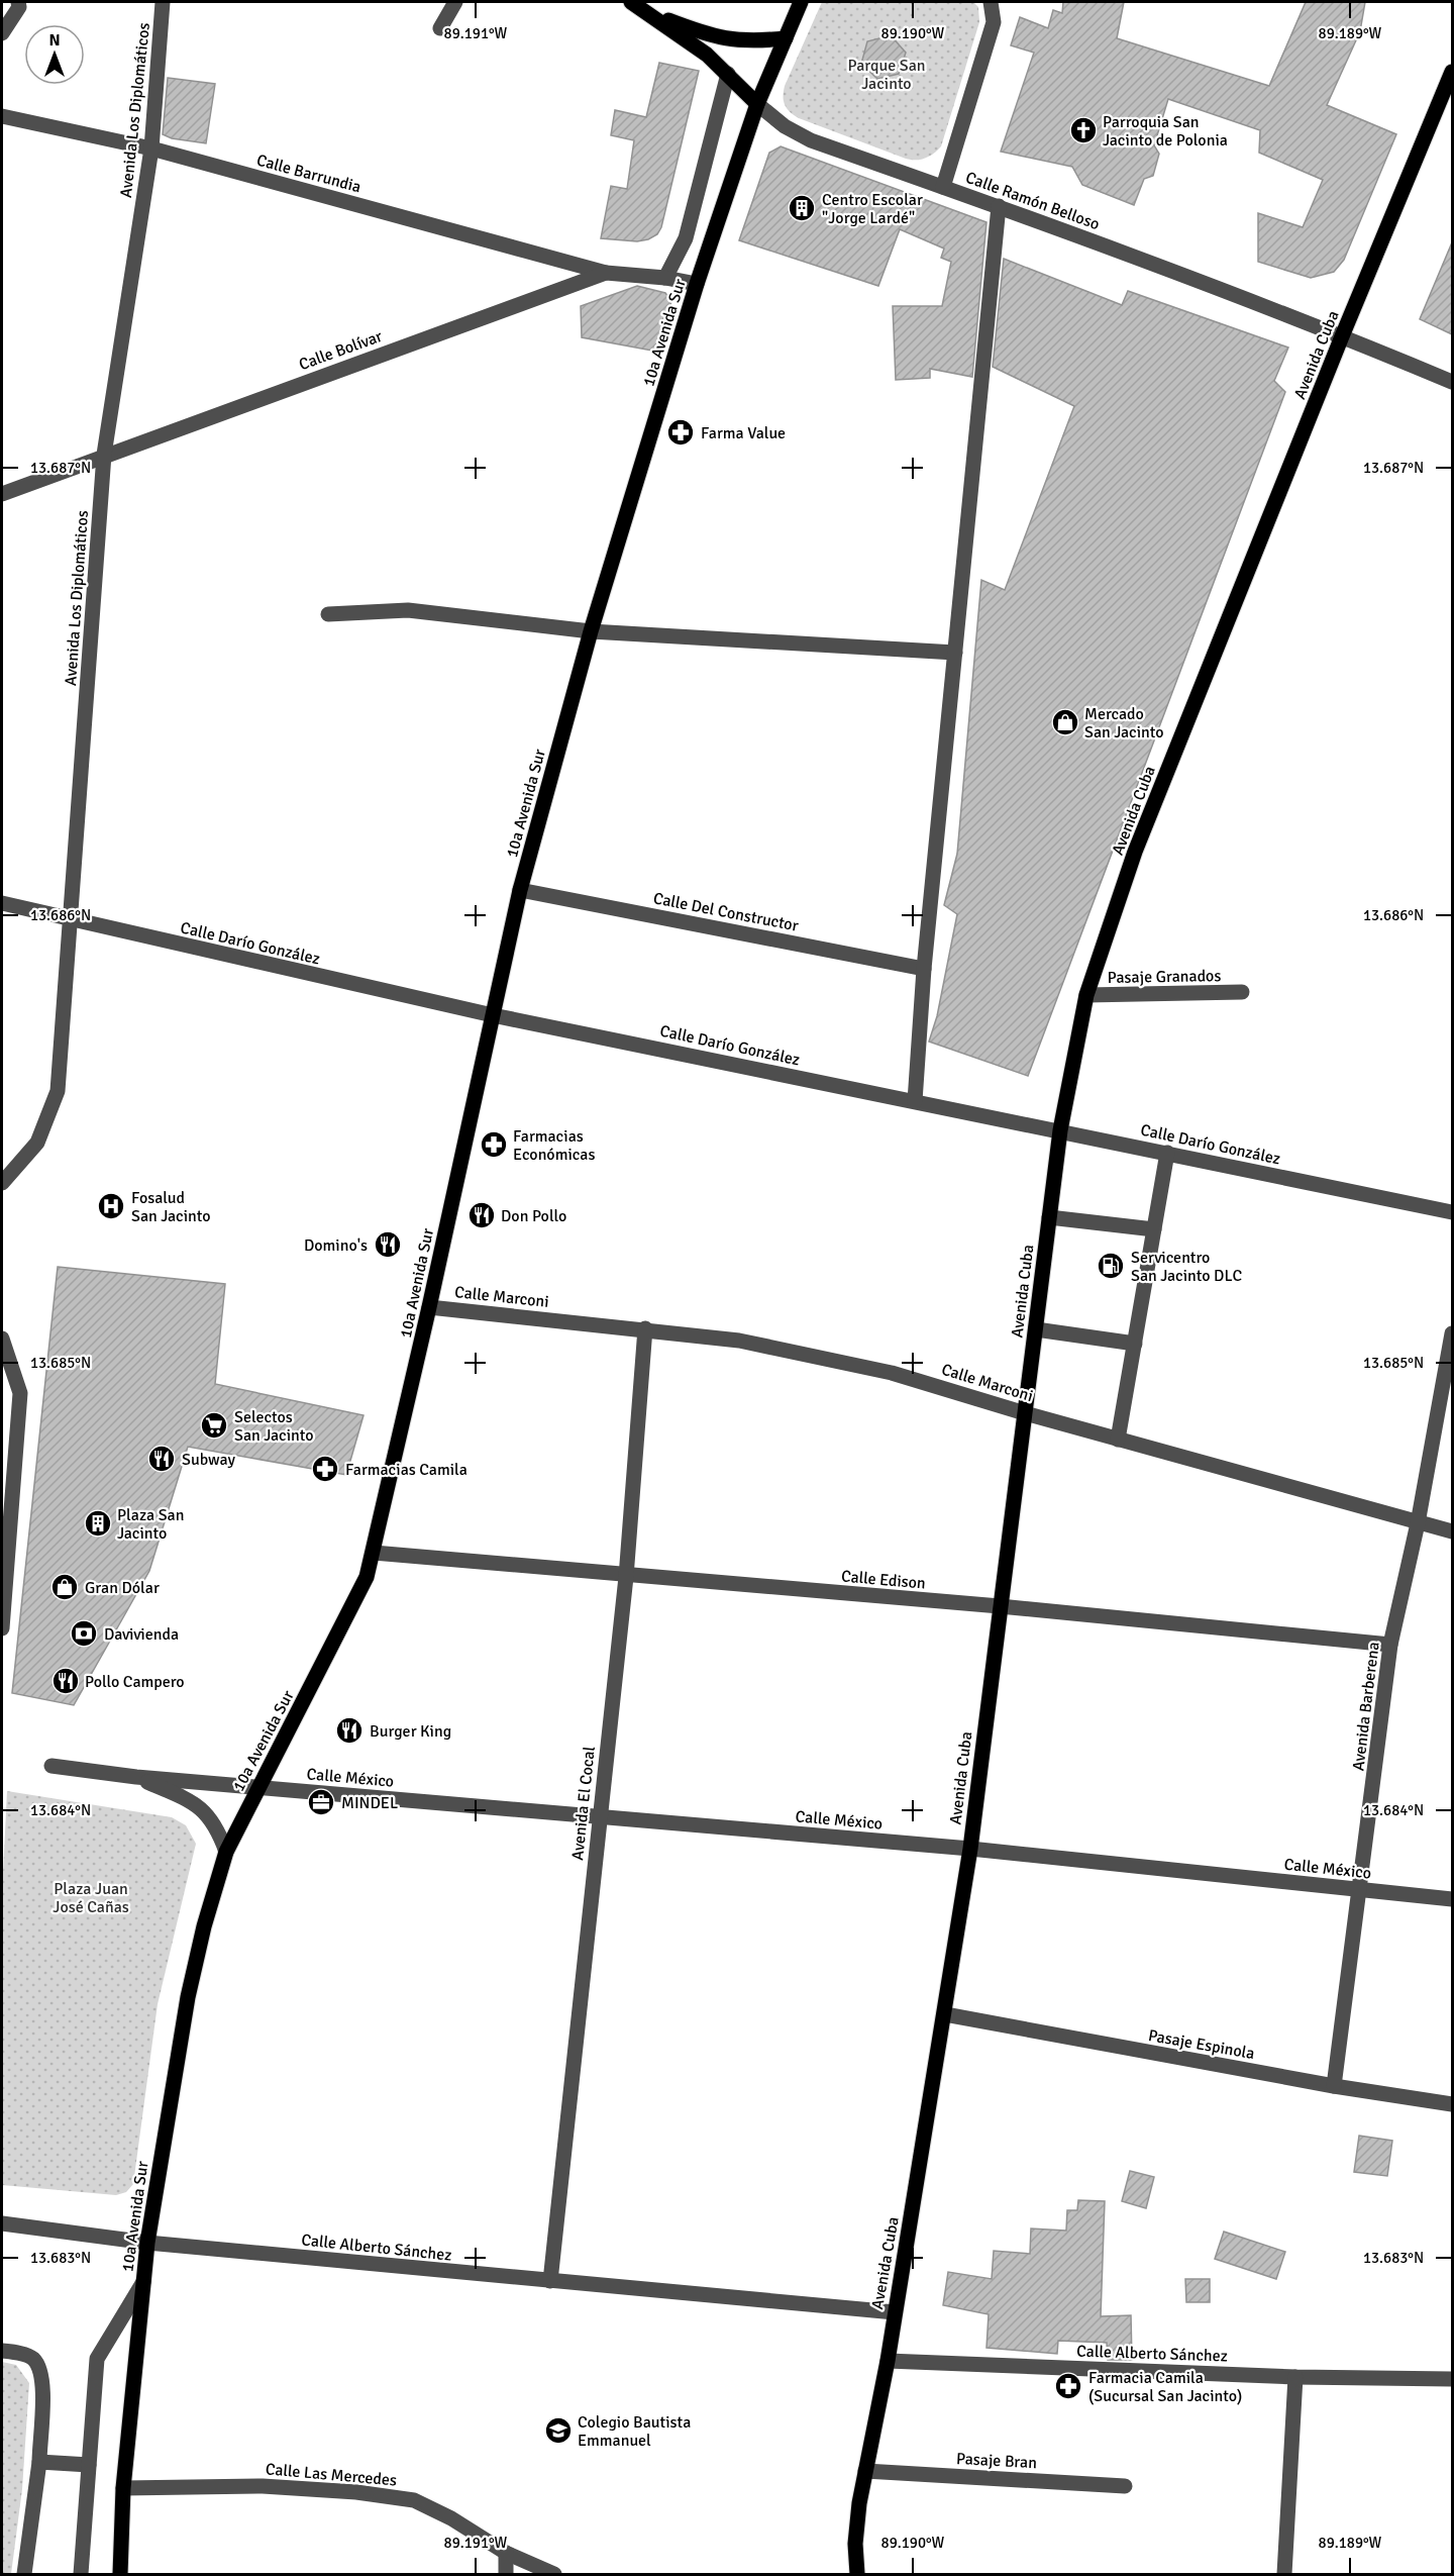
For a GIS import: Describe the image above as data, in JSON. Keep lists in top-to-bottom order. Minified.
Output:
{"streets":{"main road":["Calle Ramón Belloso","10a Avenida Sur","Avenida Cuba"],"street":["Avenida Los Diplomáticos","Calle Barrundia","Calle Bolívar","Calle Del Constructor","Calle Darío González","Pasaje Granados","Calle Marconi","Calle Edison","Avenida Barberena","Calle México","Avenida El Cocal","Pasaje Espinola","Calle Alberto Sánchez","Pasaje Bran","Calle Las Mercedes"]},"crossings":[["Avenida Los Diplomáticos","Calle Barrundia"],["Avenida Los Diplomáticos","Calle Bolívar"],["Avenida Los Diplomáticos","Calle Darío González"],["Calle Barrundia","Calle Bolívar"],["Calle Ramón Belloso","10a Avenida Sur"],["Calle Ramón Belloso","Avenida Cuba"],["10a Avenida Sur","Calle Bolívar"],["10a Avenida Sur","Calle Del Constructor"],["10a Avenida Sur","Calle Darío González"],["10a Avenida Sur","Calle Marconi"],["10a Avenida Sur","Calle Edison"],["10a Avenida Sur","Calle México"],["10a Avenida Sur","Calle Alberto Sánchez"],["10a Avenida Sur","Calle Las Mercedes"],["Avenida Cuba","Calle Darío González"],["Avenida Cuba","Pasaje Granados"],["Avenida Cuba","Calle Marconi"],["Avenida Cuba","Calle Edison"],["Avenida Cuba","Calle México"],["Avenida Cuba","Pasaje Espinola"],["Avenida Cuba","Calle Alberto Sánchez"],["Avenida Cuba","Pasaje Bran"],["Calle Marconi","Avenida Barberena"],["Calle Marconi","Avenida El Cocal"],["Calle Edison","Avenida Barberena"],["Calle Edison","Avenida El Cocal"],["Avenida Barberena","Calle México"],["Avenida Barberena","Pasaje Espinola"],["Calle México","Avenida El Cocal"],["Avenida El Cocal","Calle Alberto Sánchez"]],"parks":["Parque San Jacinto","Plaza Juan José Cañas"],"places":{"church":["Parroquia San Jacinto de Polonia"],"building":["Centro Escolar \"Jorge Lardé\"","Plaza San Jacinto"],"pharmacy":["Farma Value","Farmacias Económicas","Farmacias Camila","Farmacia Camila (Sucursal San Jacinto)"],"shop":["Mercado San Jacinto","Gran Dólar"],"hospital":["Fosalud San Jacinto"],"restaurant":["Don Pollo","Domino's","Subway","Pollo Campero","Burger King"],"fuel station":["Servicentro San Jacinto DLC"],"supermarket":["Selectos San Jacinto"],"bank":["Davivienda"],"office":["MINDEL"],"school or university":["Colegio Bautista Emmanuel"]},"north":"top","coordinates":["89.191°W","89.190°W","89.189°W","13.687°N","13.686°N","13.685°N","13.684°N","13.683°N"]}
